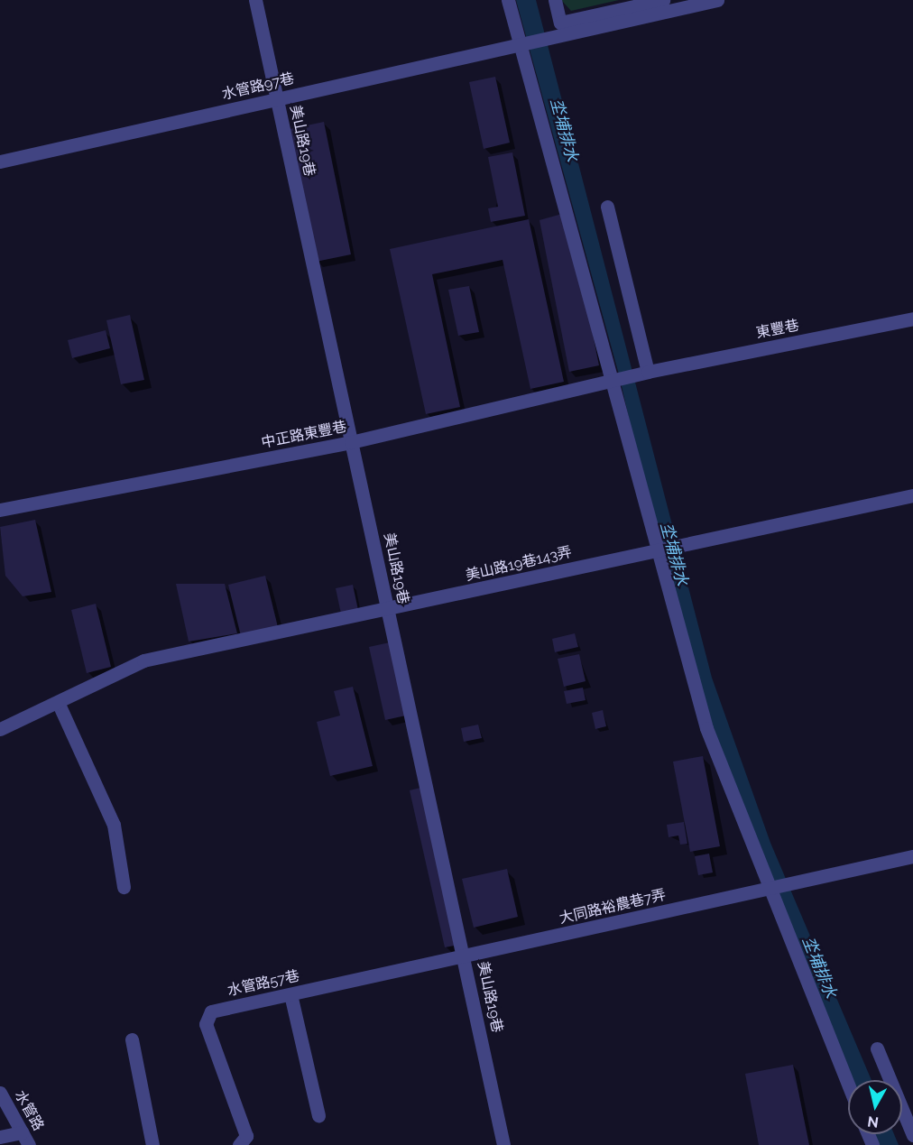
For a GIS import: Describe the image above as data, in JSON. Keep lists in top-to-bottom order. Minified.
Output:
{"streets":{"street":["水管路97巷","美山路19巷","東豐巷","中正路東豐巷","美山路19巷143弄","大同路裕農巷7弄","水管路57巷","水管路"]},"crossings":[["水管路97巷","美山路19巷"],["美山路19巷","中正路東豐巷"],["美山路19巷","美山路19巷143弄"],["美山路19巷","大同路裕農巷7弄"],["美山路19巷","水管路57巷"],["東豐巷","中正路東豐巷"],["大同路裕農巷7弄","水管路57巷"]],"water":["坔埔排水"],"north":"bottom"}
